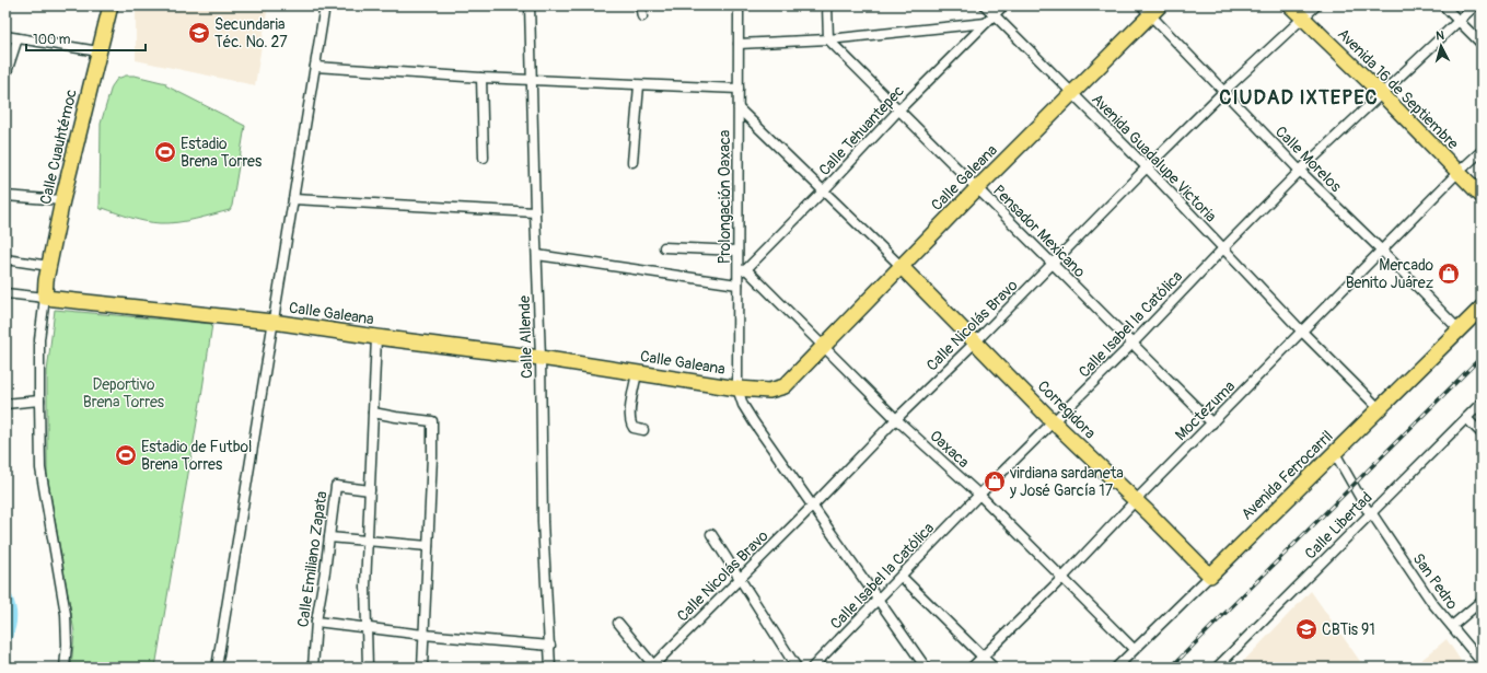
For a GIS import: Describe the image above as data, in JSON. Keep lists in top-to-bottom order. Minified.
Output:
{"streets":{"main road":["Avenida 16 de Septiembre","Calle Cuauhtémoc","Calle Galeana","Corregidora","Avenida Ferrocarril"],"street":["Calle Tehuantepec","Avenida Guadalupe Victoria","Calle Morelos","Prolongación Oaxaca","Pensador Mexicano","Calle Isabel la Católica","Calle Nicolás Bravo","Calle Allende","Moctezuma","Oaxaca","Calle Libertad","Calle Emiliano Zapata","San Pedro"]},"crossings":[["Avenida 16 de Septiembre","Calle Isabel la Católica"],["Avenida 16 de Septiembre","Calle Nicolás Bravo"],["Avenida 16 de Septiembre","Moctezuma"],["Calle Tehuantepec","Avenida Guadalupe Victoria"],["Calle Tehuantepec","Prolongación Oaxaca"],["Calle Tehuantepec","Pensador Mexicano"],["Calle Tehuantepec","Oaxaca"],["Calle Cuauhtémoc","Calle Galeana"],["Avenida Guadalupe Victoria","Calle Galeana"],["Avenida Guadalupe Victoria","Calle Isabel la Católica"],["Avenida Guadalupe Victoria","Calle Nicolás Bravo"],["Avenida Guadalupe Victoria","Moctezuma"],["Avenida Guadalupe Victoria","Avenida Ferrocarril"],["Calle Morelos","Calle Galeana"],["Calle Morelos","Calle Isabel la Católica"],["Calle Morelos","Calle Nicolás Bravo"],["Calle Morelos","Moctezuma"],["Calle Morelos","Avenida Ferrocarril"],["Calle Galeana","Prolongación Oaxaca"],["Calle Galeana","Pensador Mexicano"],["Calle Galeana","Calle Allende"],["Calle Galeana","Corregidora"],["Calle Galeana","Oaxaca"],["Prolongación Oaxaca","Oaxaca"],["Pensador Mexicano","Calle Isabel la Católica"],["Pensador Mexicano","Calle Nicolás Bravo"],["Pensador Mexicano","Moctezuma"],["Calle Isabel la Católica","Corregidora"],["Calle Isabel la Católica","Oaxaca"],["Calle Nicolás Bravo","Corregidora"],["Calle Nicolás Bravo","Oaxaca"],["Corregidora","Moctezuma"],["Corregidora","Avenida Ferrocarril"],["Moctezuma","Oaxaca"],["Oaxaca","Avenida Ferrocarril"],["Avenida Ferrocarril","San Pedro"],["Calle Libertad","San Pedro"]],"districts":["CIUDAD IXTEPEC"],"parks":["Deportivo Brena Torres"],"places":{"school or university":["Secundaria Téc. No. 27","CBTis 91"],"sports":["Estadio Brena Torres","Estadio de Futbol Brena Torres"],"shop":["Mercado Benito Juárez","virdiana sardaneta y José García 17"]},"scale_bar":"100 m","north":"top"}
